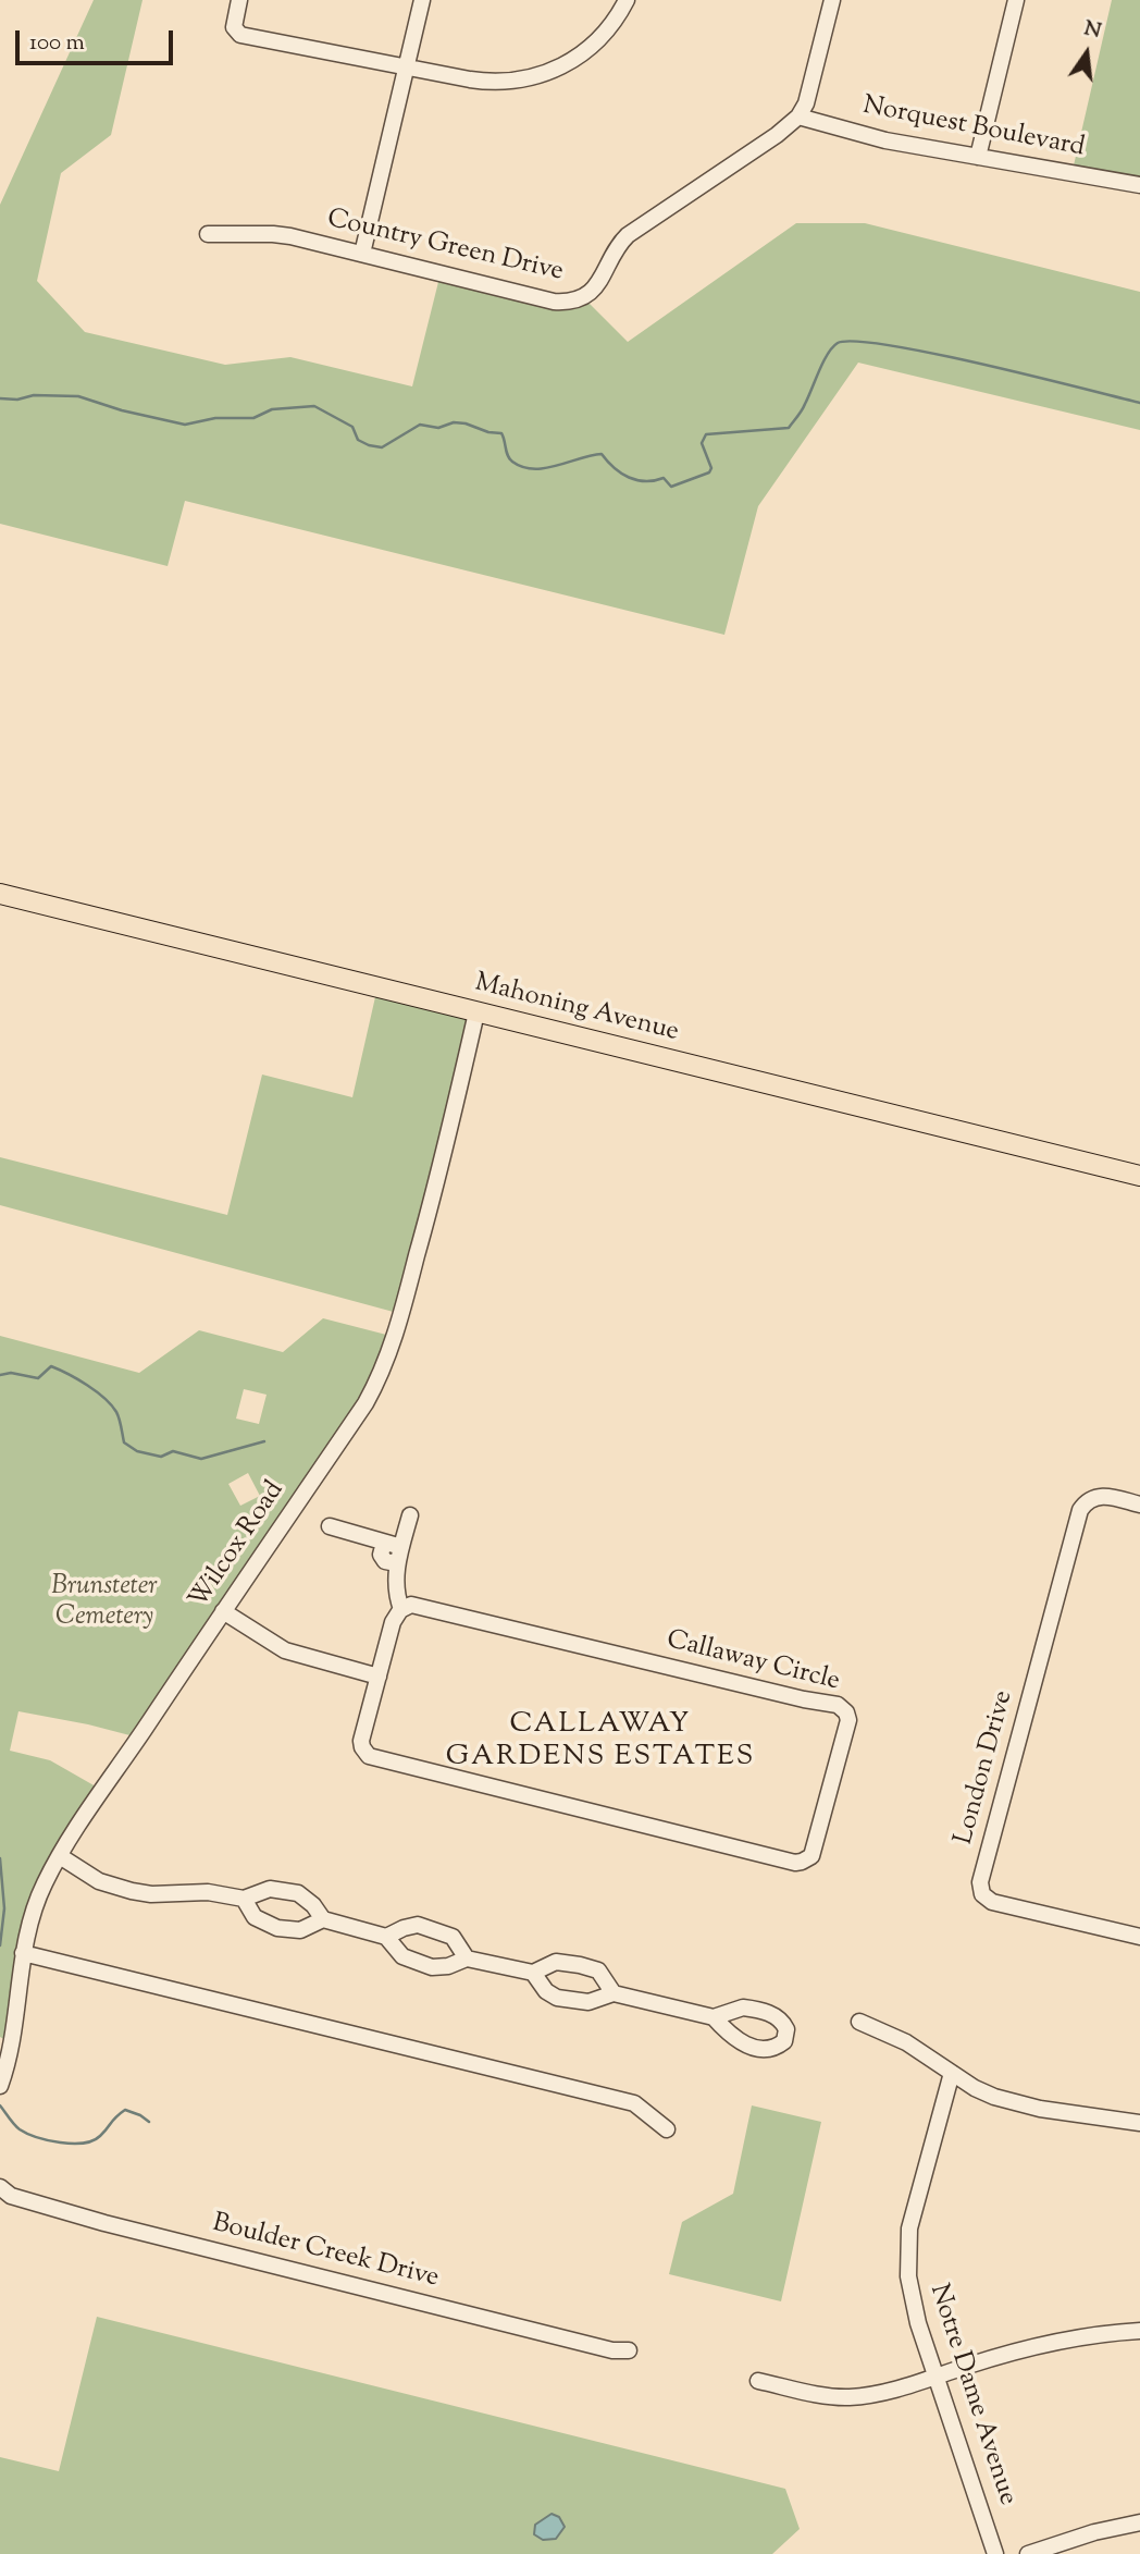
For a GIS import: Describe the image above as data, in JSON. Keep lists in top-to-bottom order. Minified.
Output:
{"streets":{"main road":["Mahoning Avenue"],"street":["Norquest Boulevard","Country Green Drive","Wilcox Road","Callaway Circle","London Drive","Boulder Creek Drive","Notre Dame Avenue"]},"crossings":[["Norquest Boulevard","Country Green Drive"],["Mahoning Avenue","Wilcox Road"]],"districts":["CALLAWAY GARDENS ESTATES"],"parks":["Brunsteter Cemetery"],"scale_bar":"100 m","north":"top"}
